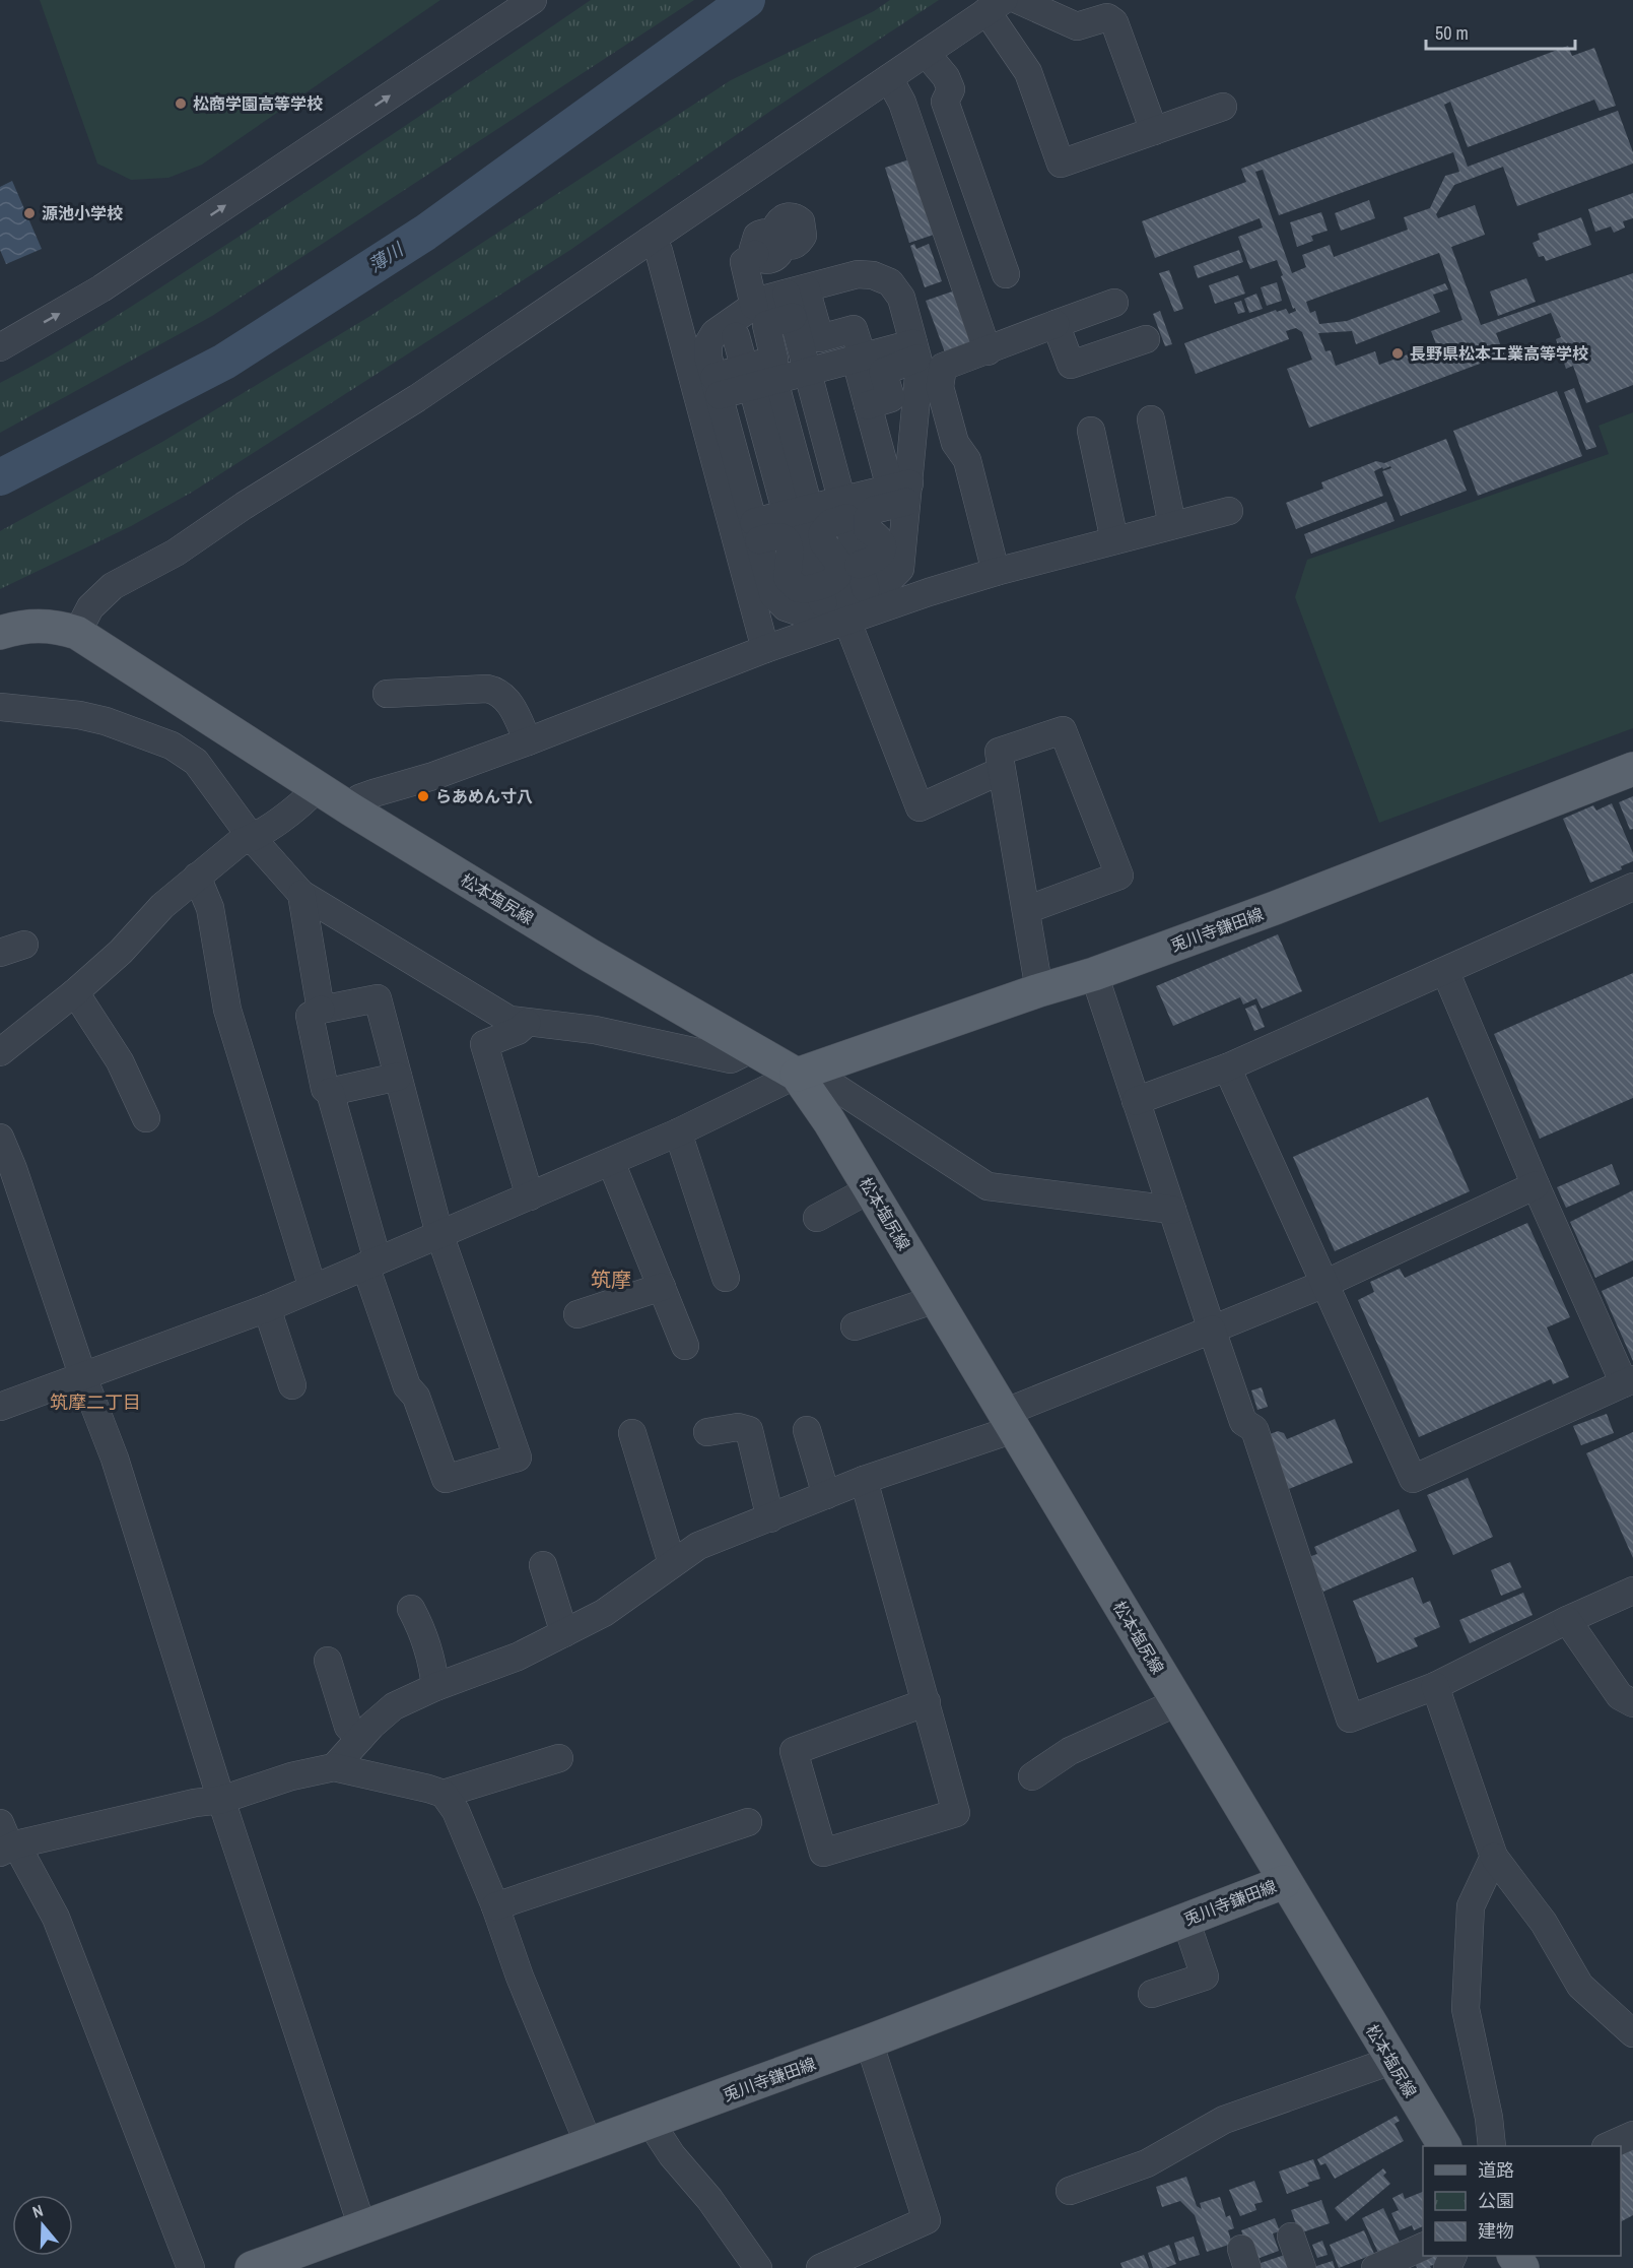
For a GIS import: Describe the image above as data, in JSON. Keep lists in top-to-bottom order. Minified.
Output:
{"streets":{"main road":["松本塩尻線","兎川寺鎌田線"]},"crossings":[["松本塩尻線","兎川寺鎌田線"]],"districts":["筑摩","筑摩二丁目"],"water":["薄川"],"places":["松商学園高等学校","源池小学校","長野県松本工業高等学校","らあめん寸八"],"legend":["道路","公園","建物"],"scale_bar":"50 m","north":"top"}
